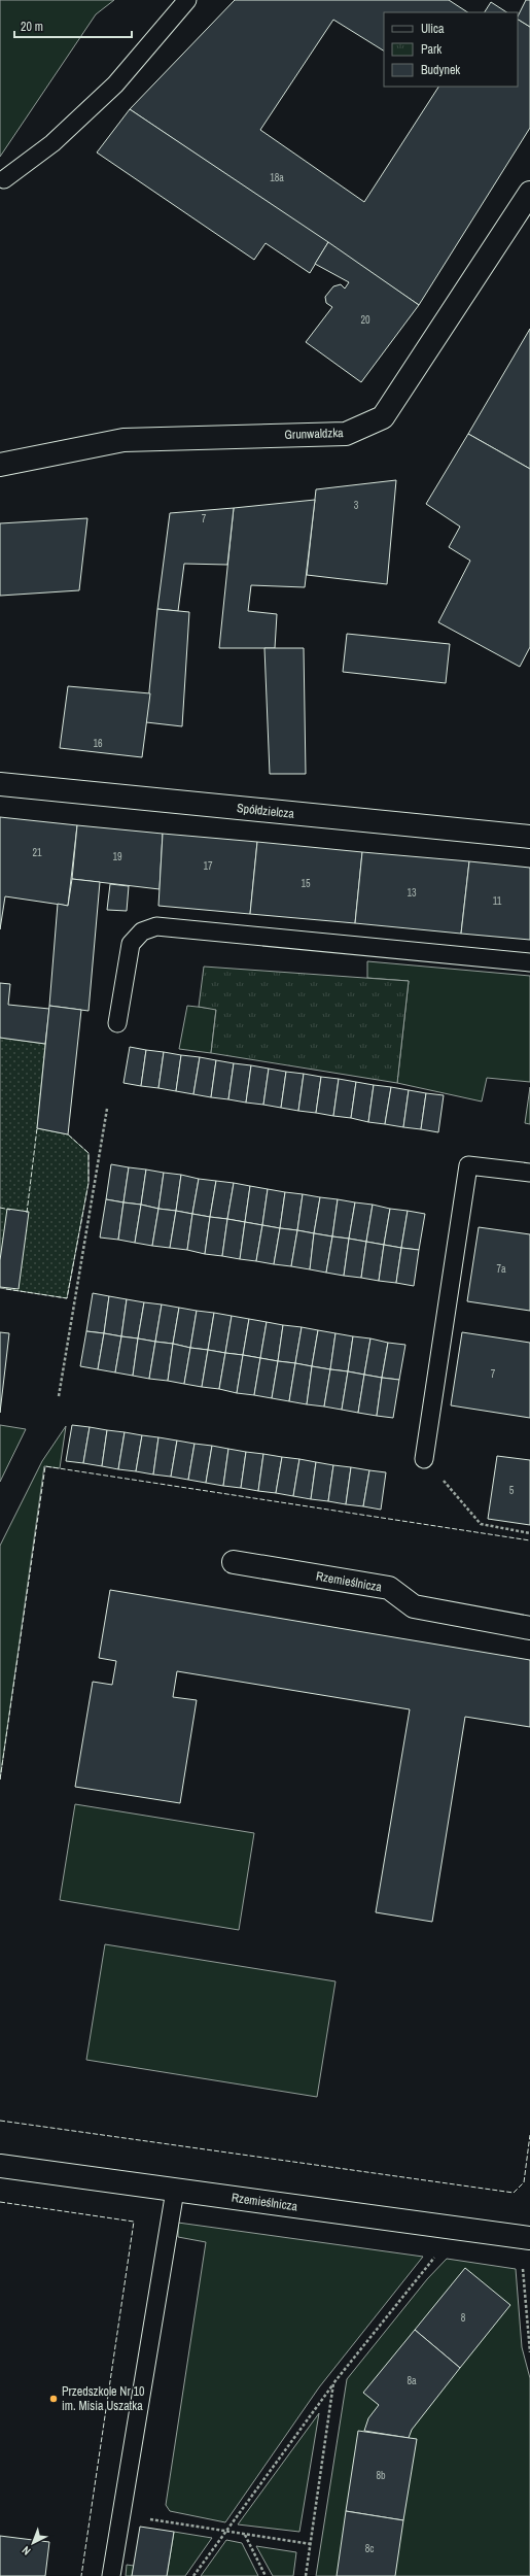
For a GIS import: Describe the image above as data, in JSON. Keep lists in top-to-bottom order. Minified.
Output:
{"streets":{"street":["Grunwaldzka","Spółdzielcza","Rzemieślnicza"]},"places":["Przedszkole Nr 10 im. Misia Uszatka"],"house_numbers":["18a","20","3","7","16","21","19","17","15","13","11","7a","7","5","8","8a","8b","8c"],"legend":["Ulica","Park","Budynek"],"scale_bar":"20 m","north":"bottom left"}
